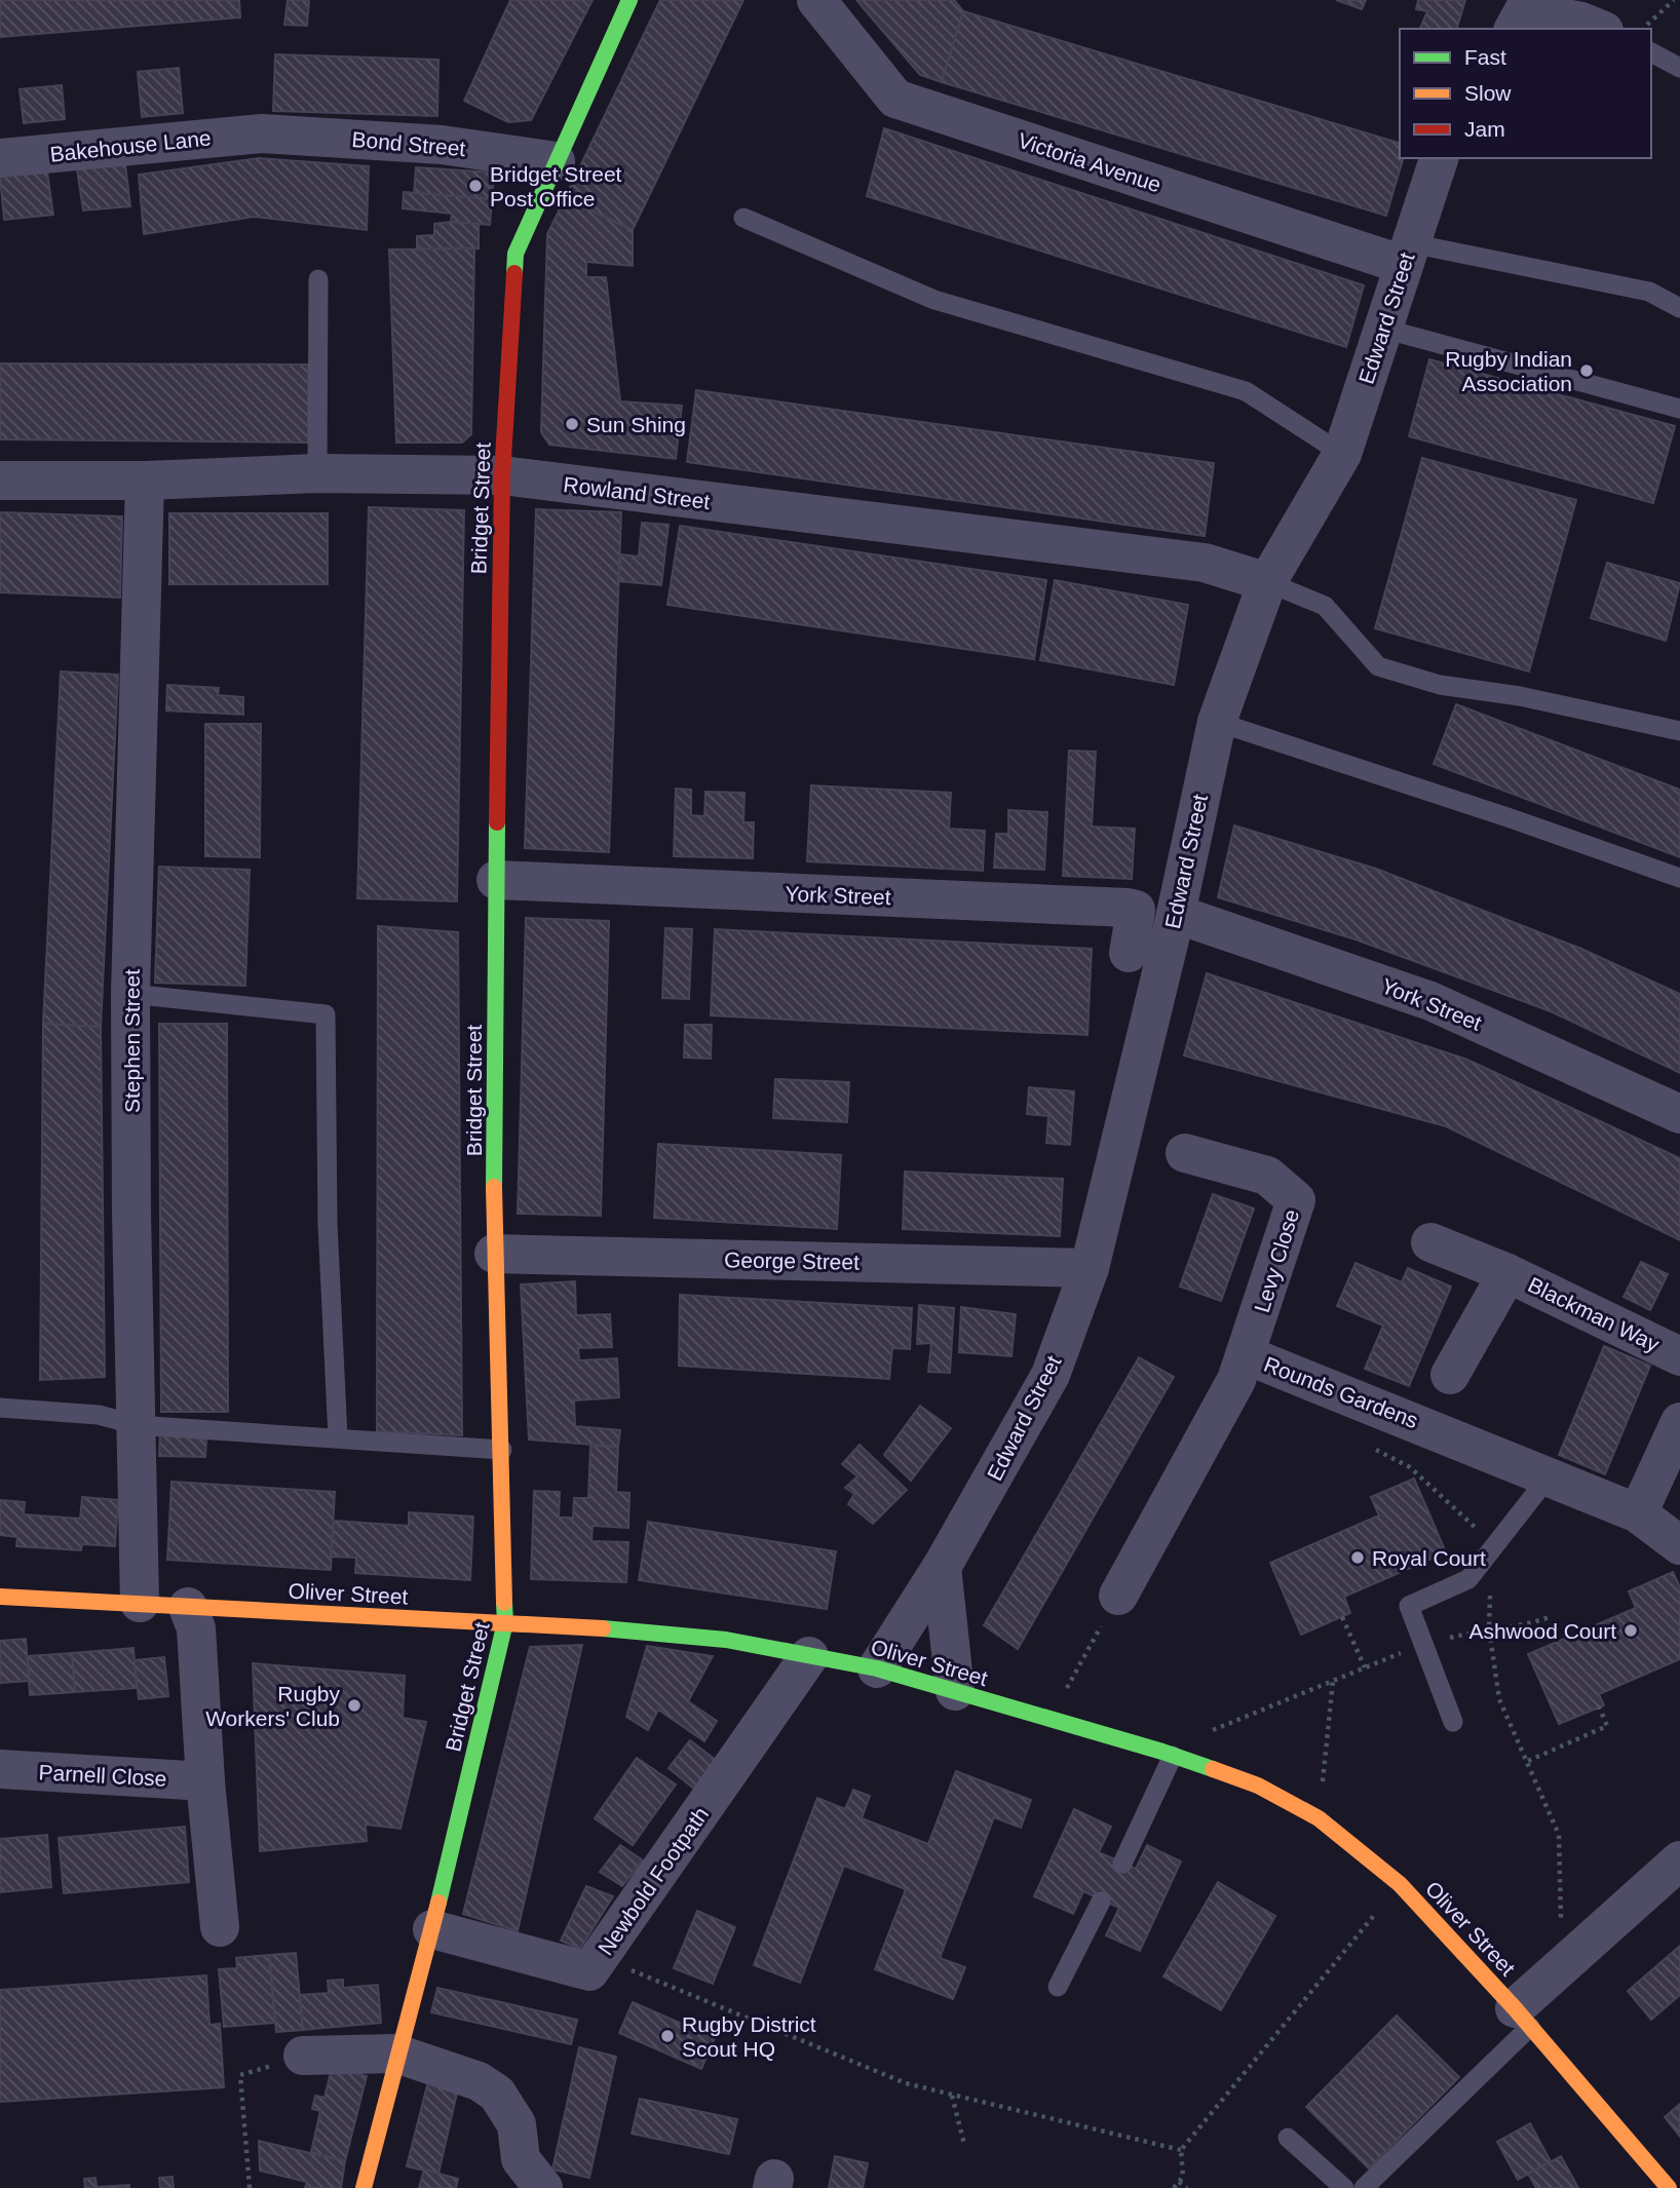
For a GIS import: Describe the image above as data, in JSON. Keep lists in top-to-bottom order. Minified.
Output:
{"streets":{"street":["Bond Street","Bakehouse Lane","Victoria Avenue","Edward Street","Rowland Street","Bridget Street","York Street","Stephen Street","George Street","Levy Close","Blackman Way","Rounds Gardens","Oliver Street","Parnell Close","Newbold Footpath"]},"crossings":[["Bond Street","Bakehouse Lane"],["Bond Street","Bridget Street"],["Victoria Avenue","Edward Street"],["Edward Street","Rowland Street"],["Edward Street","York Street"],["Edward Street","George Street"],["Edward Street","Oliver Street"],["Rowland Street","Bridget Street"],["Rowland Street","Stephen Street"],["Bridget Street","York Street"],["Bridget Street","George Street"],["Bridget Street","Oliver Street"],["Bridget Street","Newbold Footpath"],["Stephen Street","Oliver Street"],["Levy Close","Rounds Gardens"],["Oliver Street","Newbold Footpath"]],"places":["Bridget Street Post Office","Rugby Indian Association","Sun Shing","Royal Court","Ashwood Court","Rugby Workers' Club","Rugby District Scout HQ"],"legend":["Fast","Slow","Jam"]}
